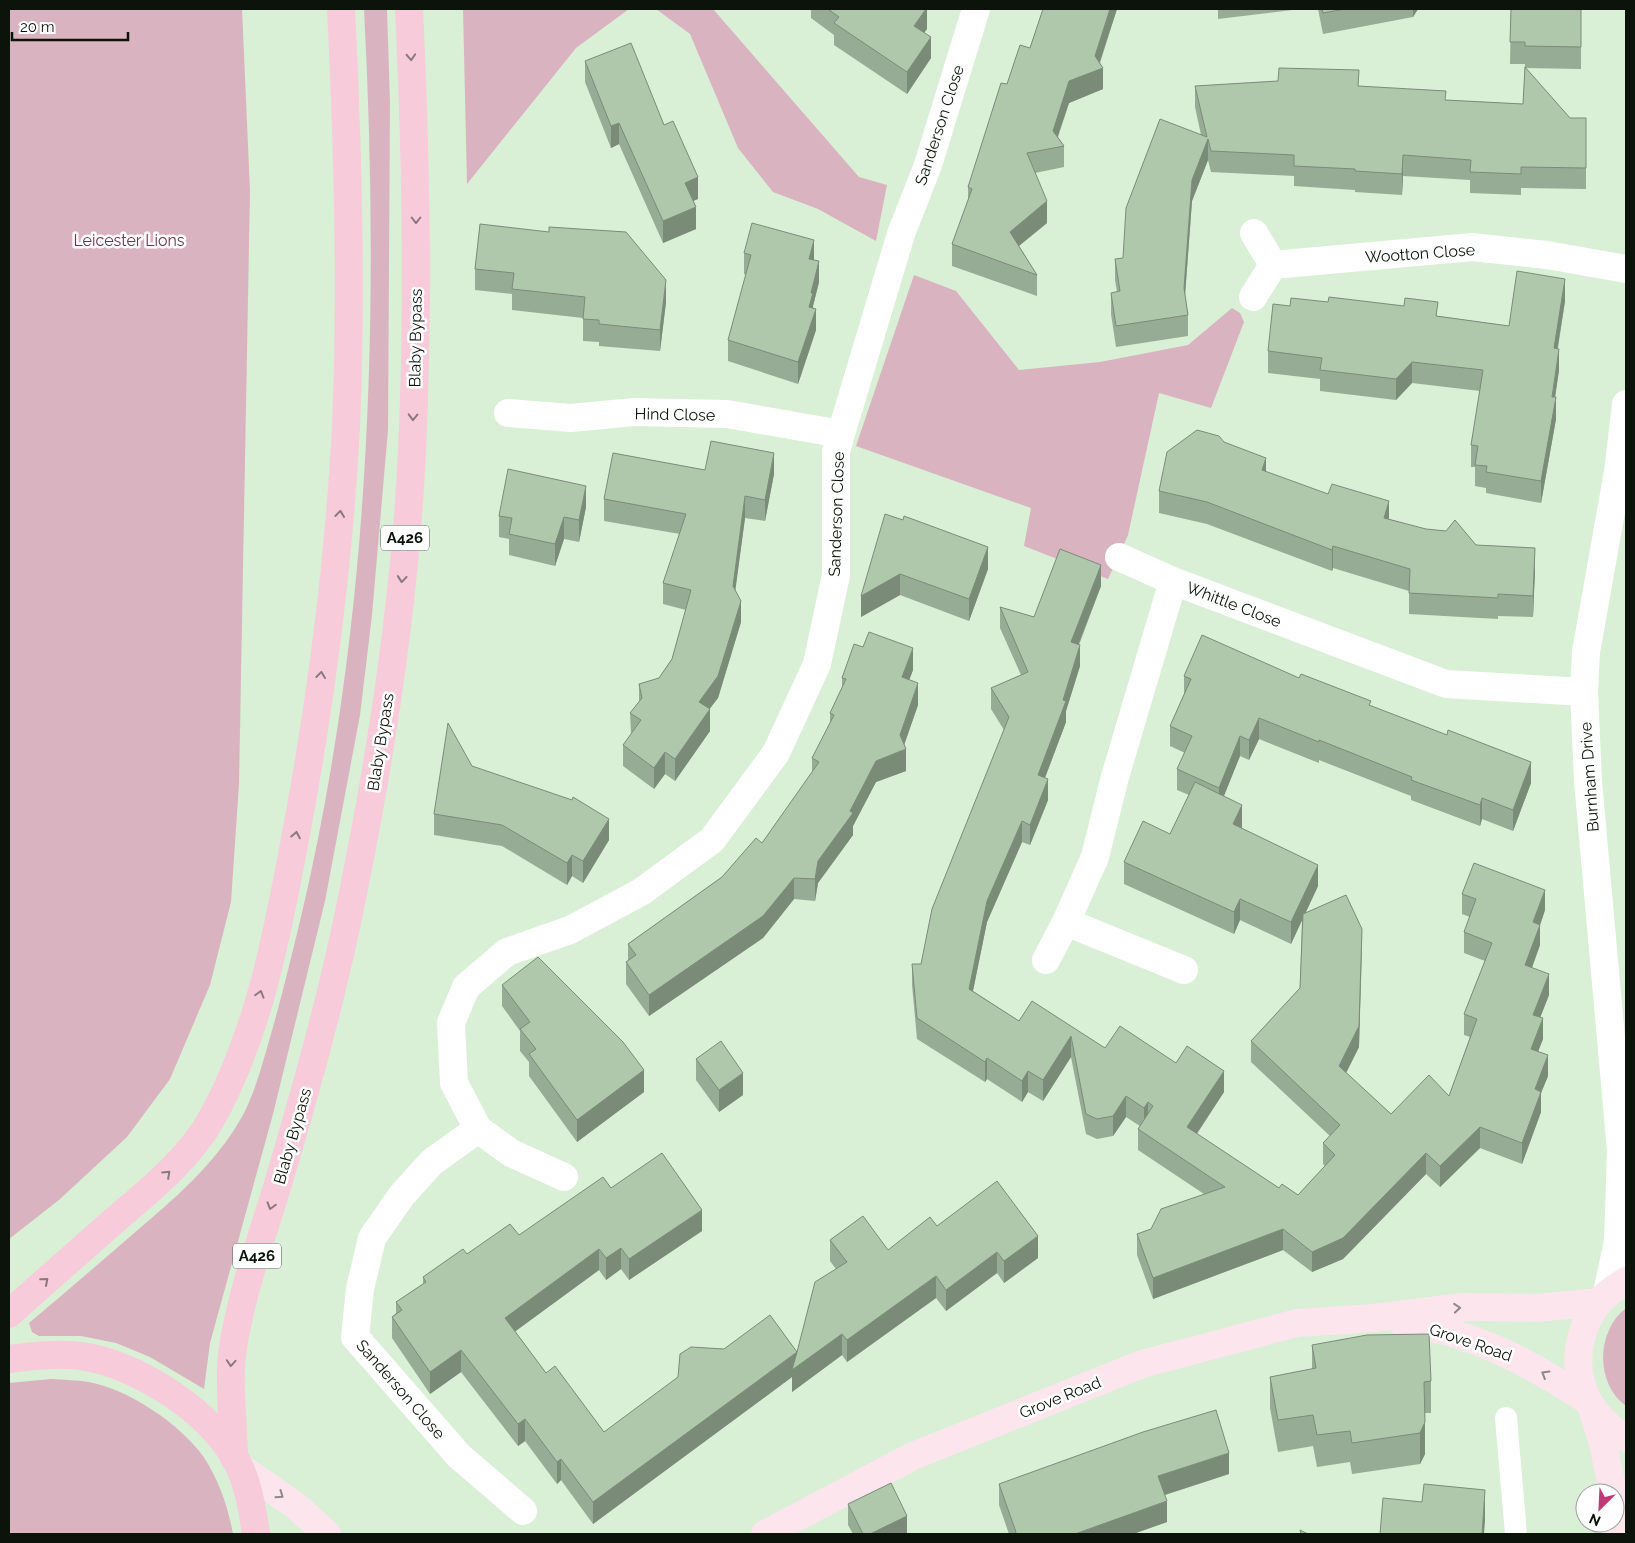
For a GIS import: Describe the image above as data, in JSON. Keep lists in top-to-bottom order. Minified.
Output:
{"streets":{"main road":["Blaby Bypass","A426"],"street":["Sanderson Close","Wootton Close","Hind Close","Whittle Close","Burnham Drive","Grove Road"]},"crossings":[["Sanderson Close","Hind Close"],["Whittle Close","Burnham Drive"],["Burnham Drive","Grove Road"]],"parks":["Leicester Lions"],"scale_bar":"20 m","north":"bottom left"}
